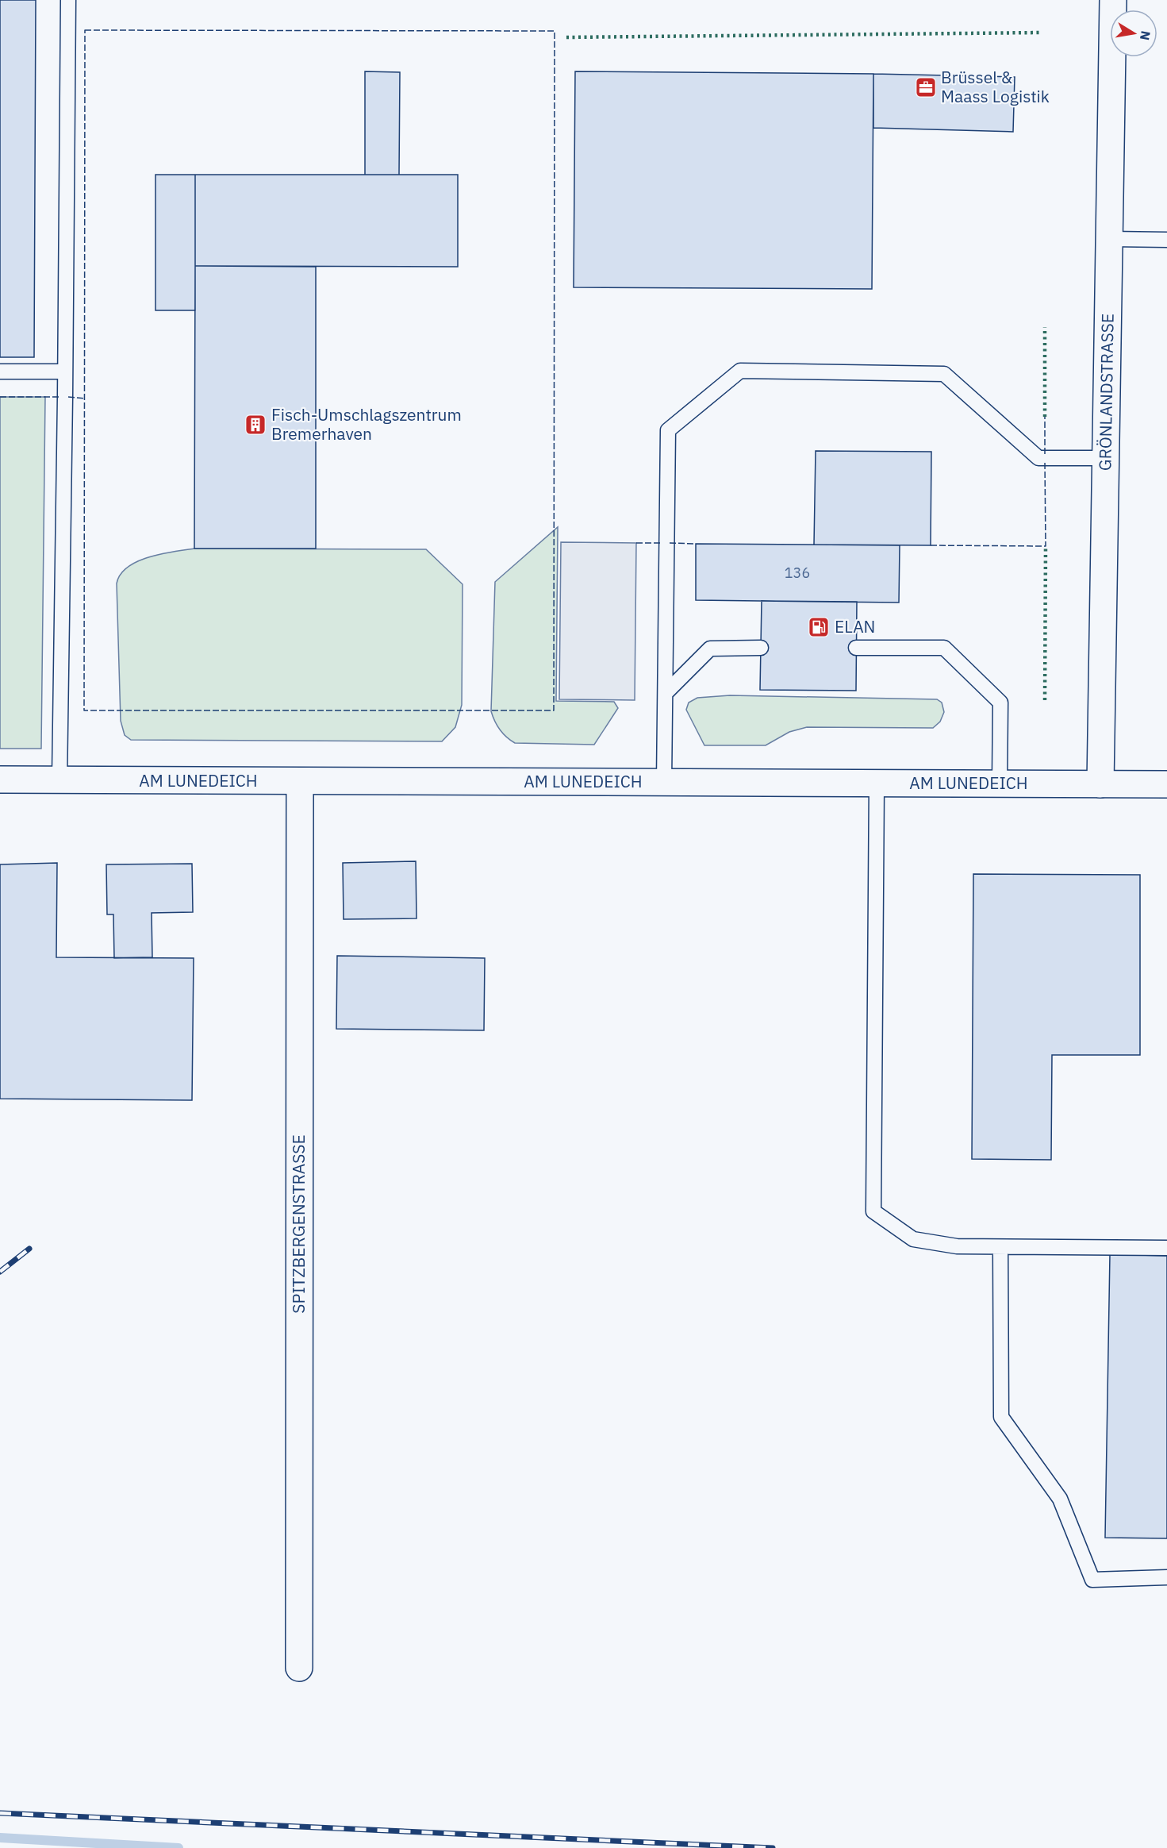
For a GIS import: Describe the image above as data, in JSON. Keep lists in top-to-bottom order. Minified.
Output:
{"streets":{"street":["GRÖNLANDSTRASSE","AM LUNEDEICH","SPITZBERGENSTRASSE"]},"crossings":[["GRÖNLANDSTRASSE","AM LUNEDEICH"],["AM LUNEDEICH","SPITZBERGENSTRASSE"]],"places":{"office":["Brüssel & Maass Logistik"],"building":["Fisch-Umschlagszentrum Bremerhaven"],"fuel station":["ELAN"]},"house_numbers":["136"],"north":"right"}
